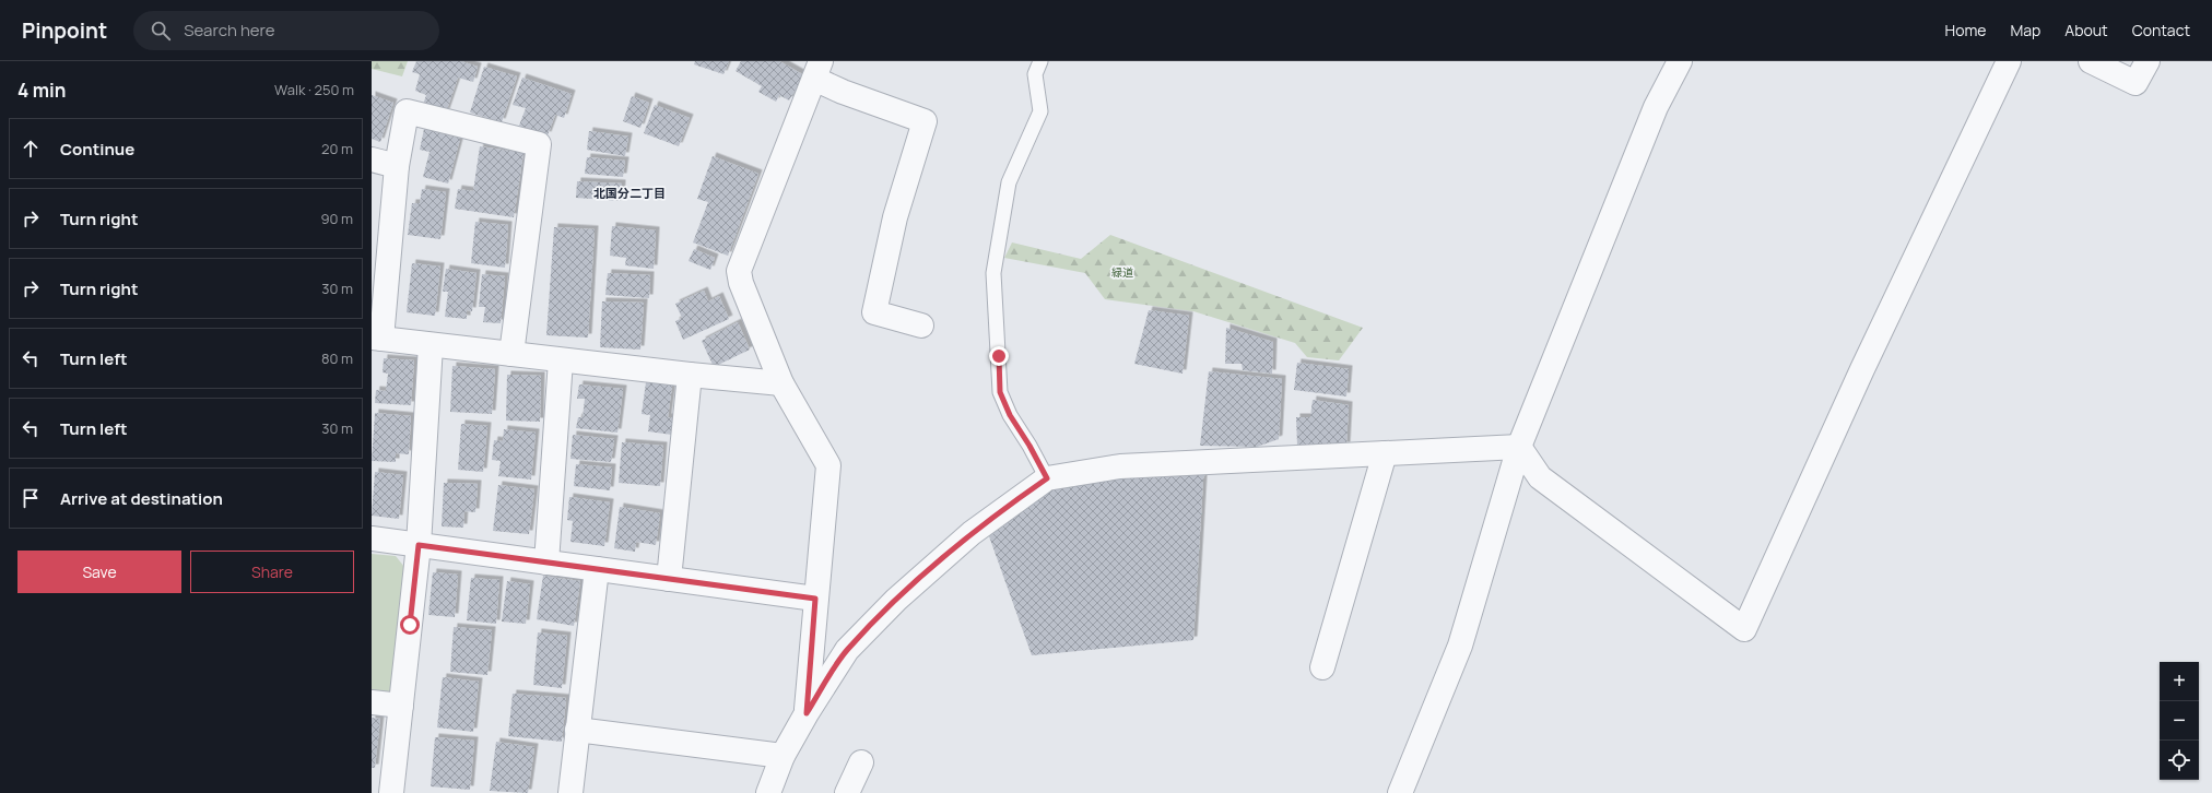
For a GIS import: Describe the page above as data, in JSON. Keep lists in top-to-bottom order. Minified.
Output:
{"districts":["北国分二丁目"],"parks":["緑道"],"page":{"header":"Pinpoint","search":"Search here","nav":["Home","Map","About","Contact"],"heading":["4 min","Walk · 250 m"],"list":[["Continue","20 m"],["Turn right","90 m"],["Turn right","30 m"],["Turn left","80 m"],["Turn left","30 m"],"Arrive at destination"],"buttons":["Save","Share"],"map_buttons":["+","−"]}}
